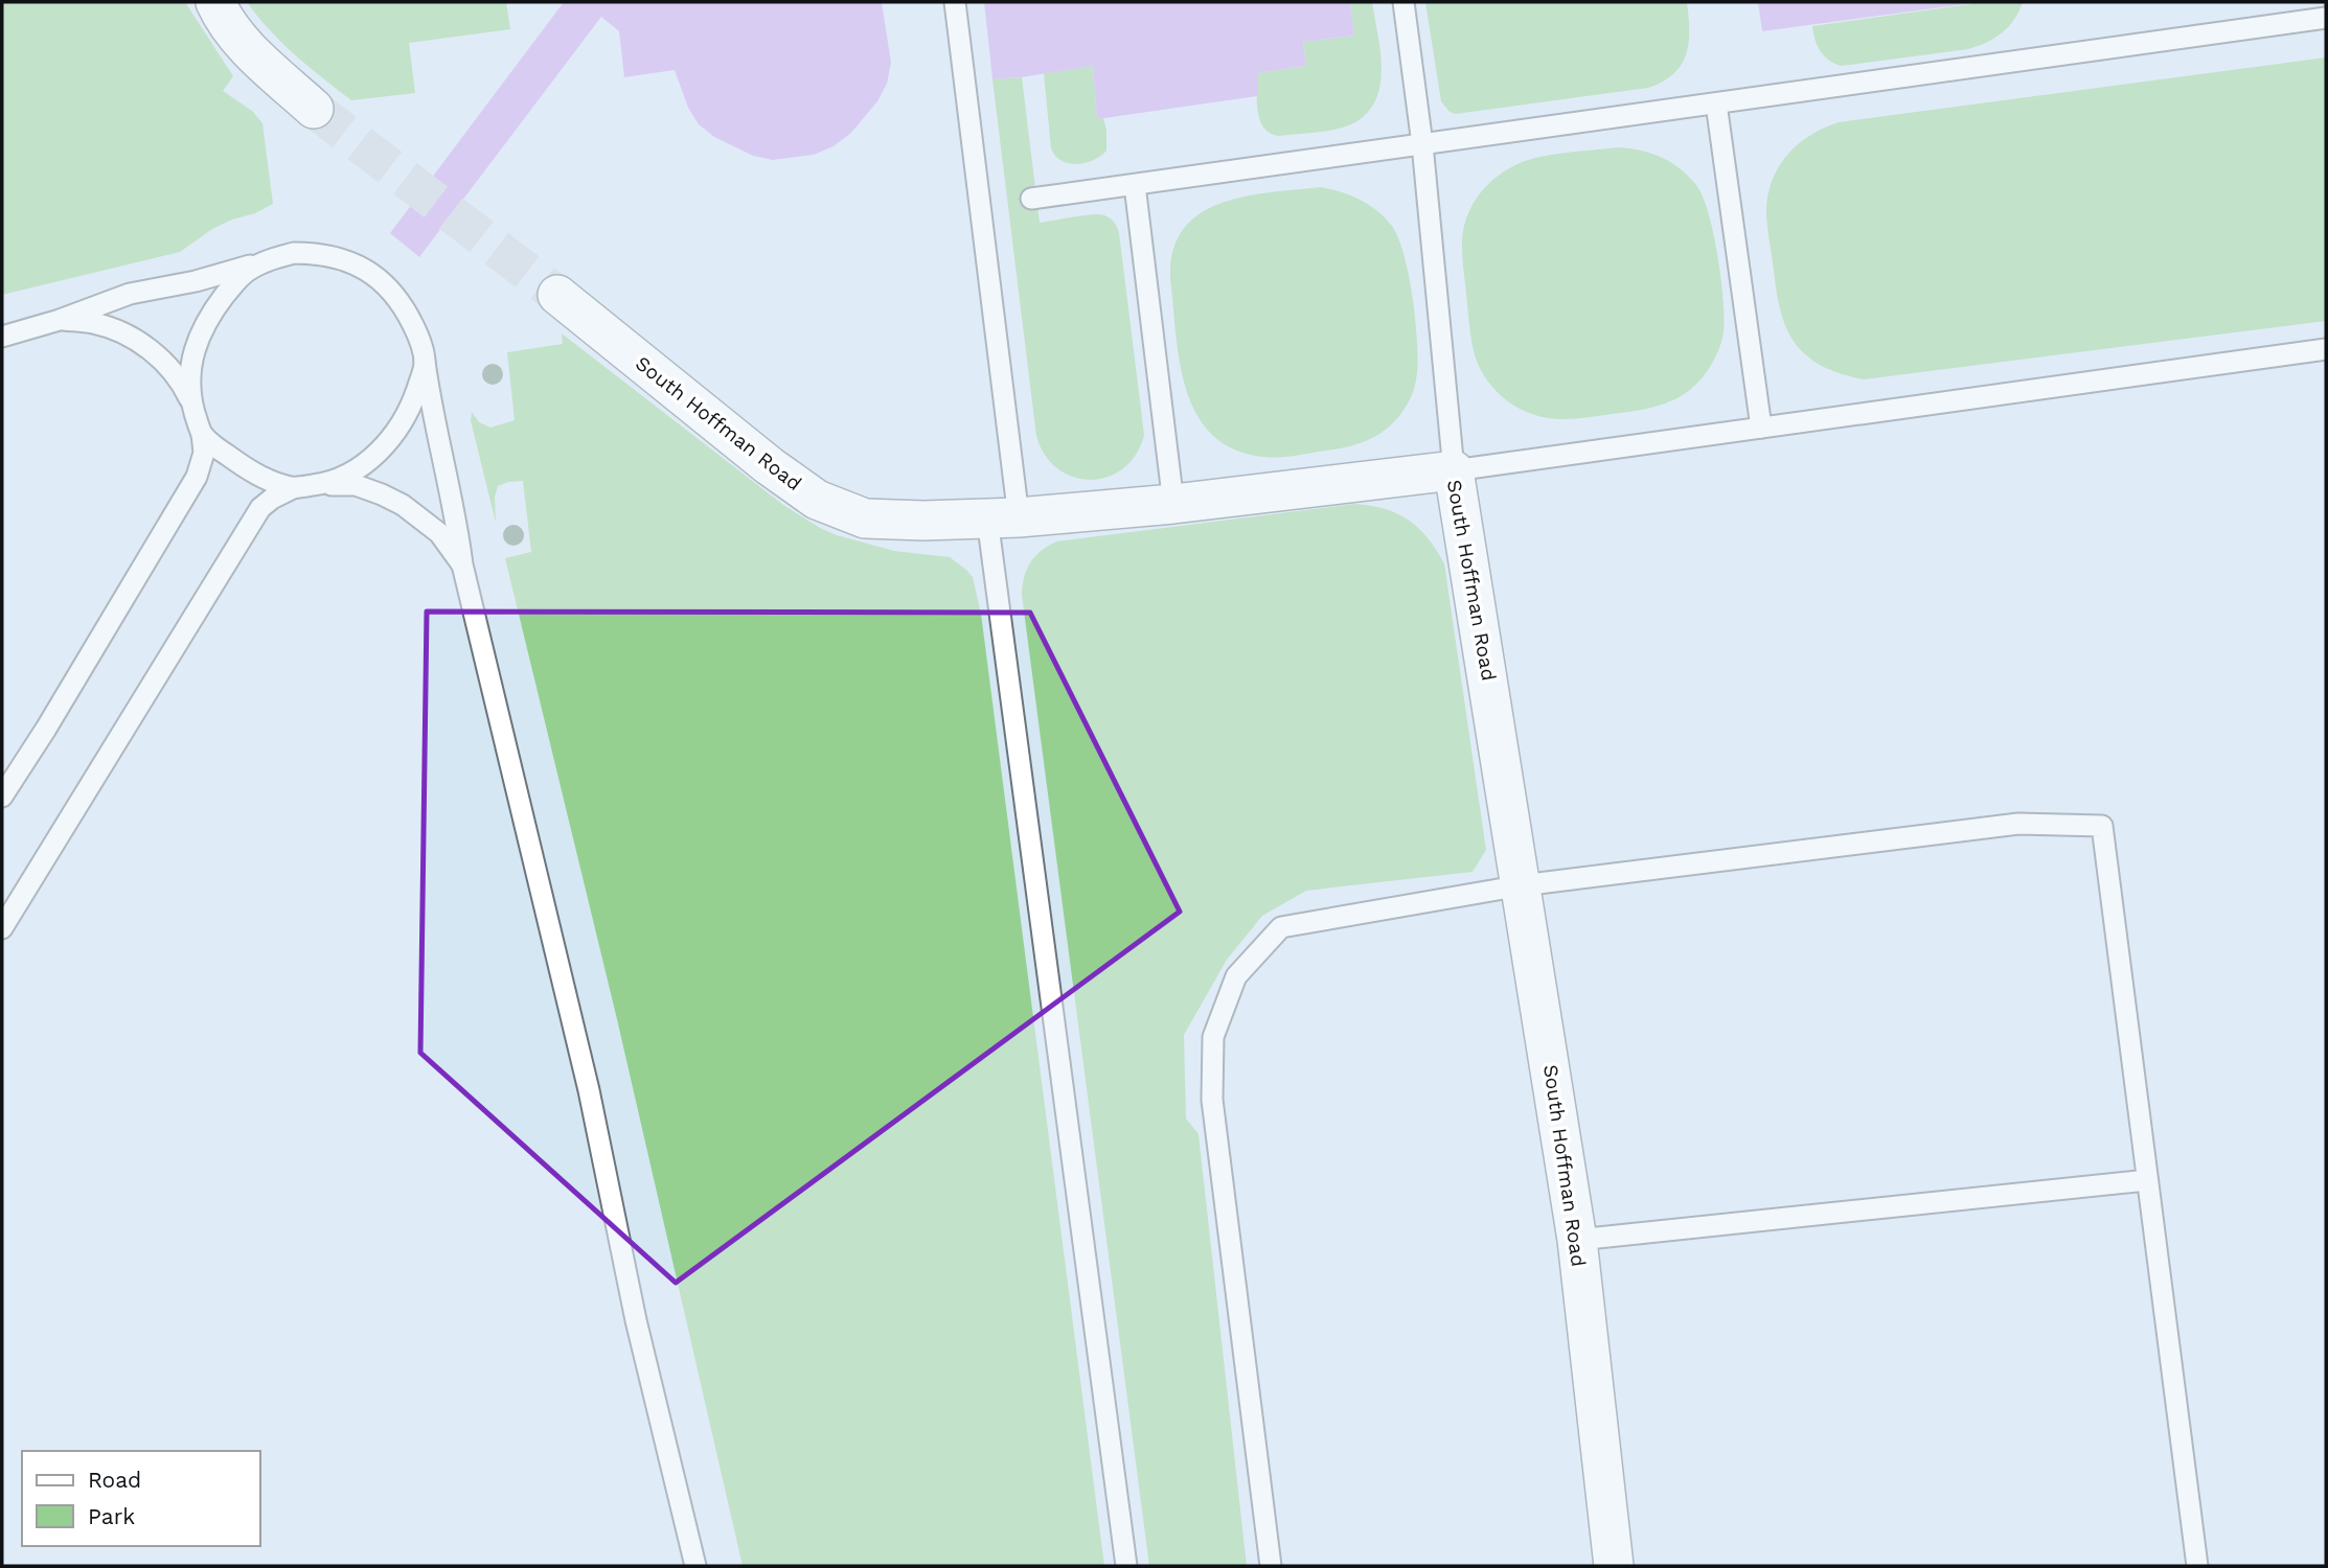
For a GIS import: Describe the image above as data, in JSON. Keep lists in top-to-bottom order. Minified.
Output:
{"streets":{"street":["South Hoffman Road"]},"legend":["Road","Park"]}
